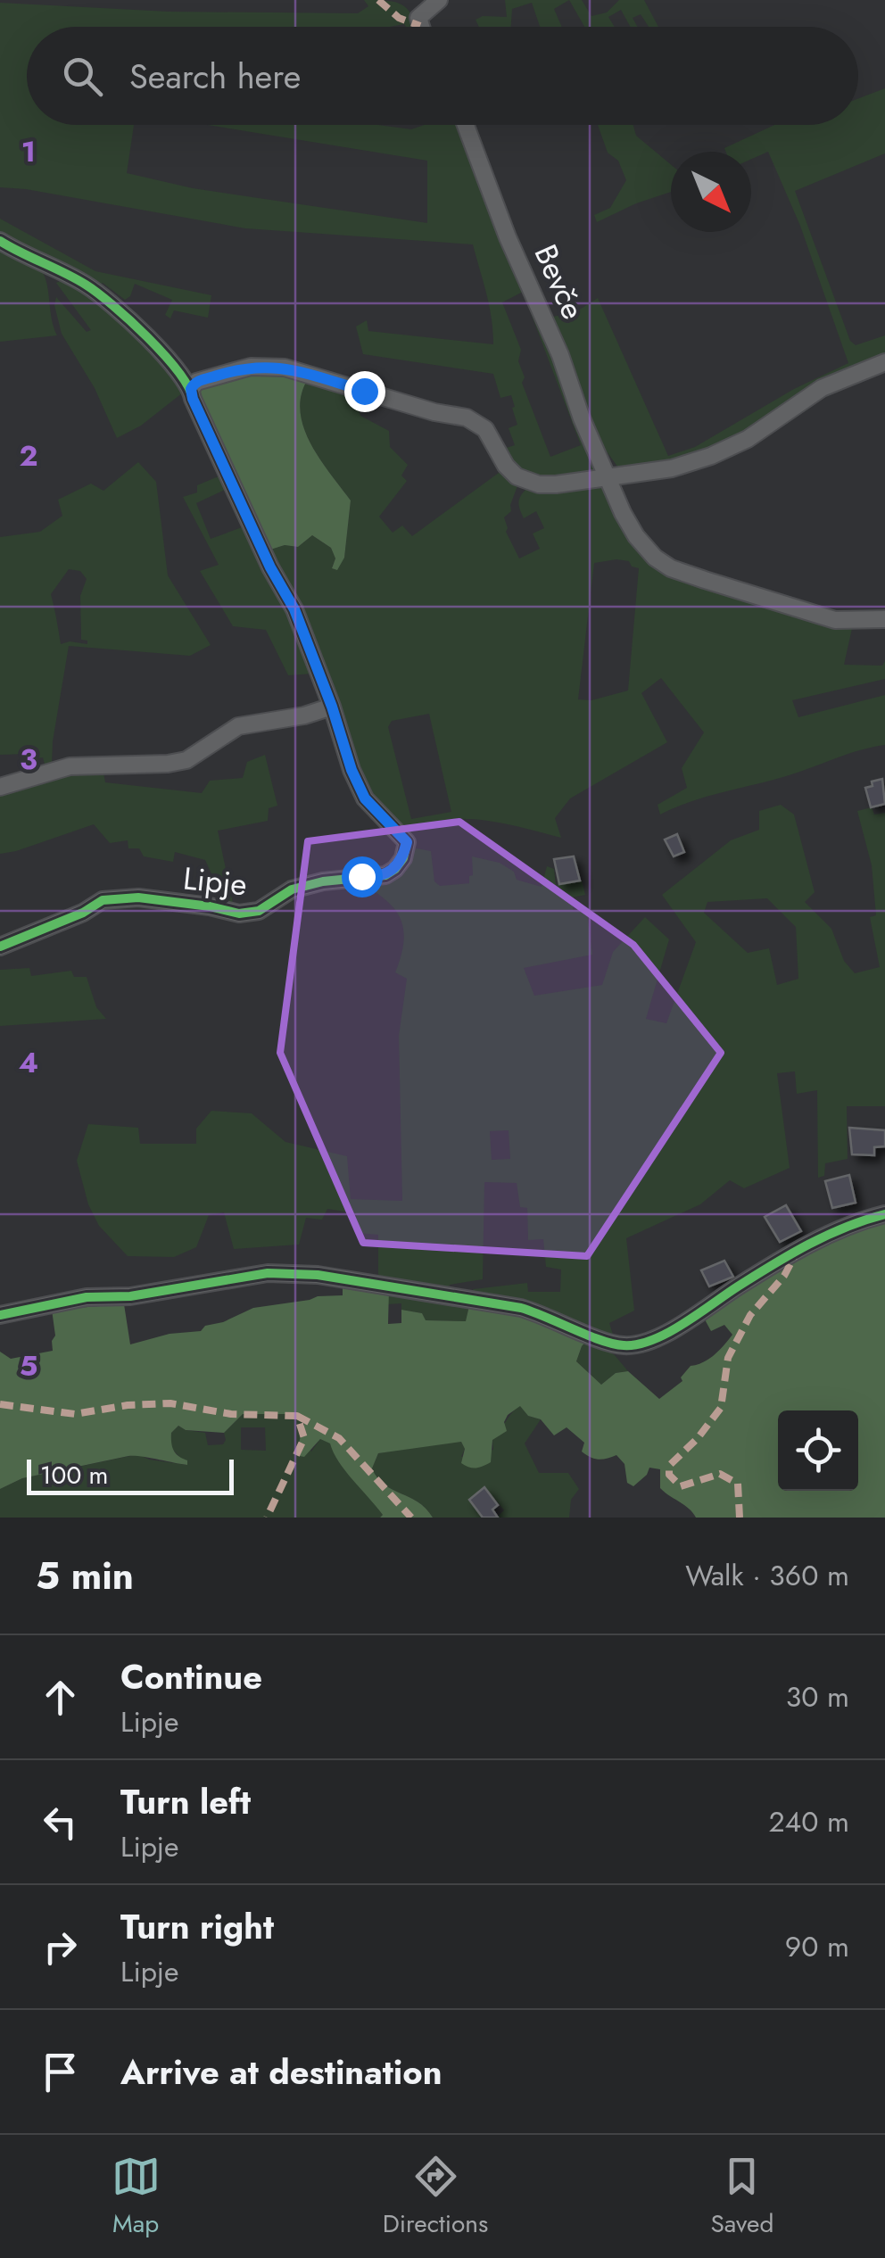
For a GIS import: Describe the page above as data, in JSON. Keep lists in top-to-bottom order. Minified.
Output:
{"streets":{"street":["Bevče","Lipje"]},"scale_bar":"100 m","north":"bottom right","page":{"search":"Search here","scale":"100 m","heading":["5 min","Walk · 360 m"],"list":[["Continue","Lipje","30 m"],["Turn left","Lipje","240 m"],["Turn right","Lipje","90 m"],"Arrive at destination"],"nav":["Map","Directions","Saved"]},"grid":{"rows":["1","2","3","4","5"]}}
